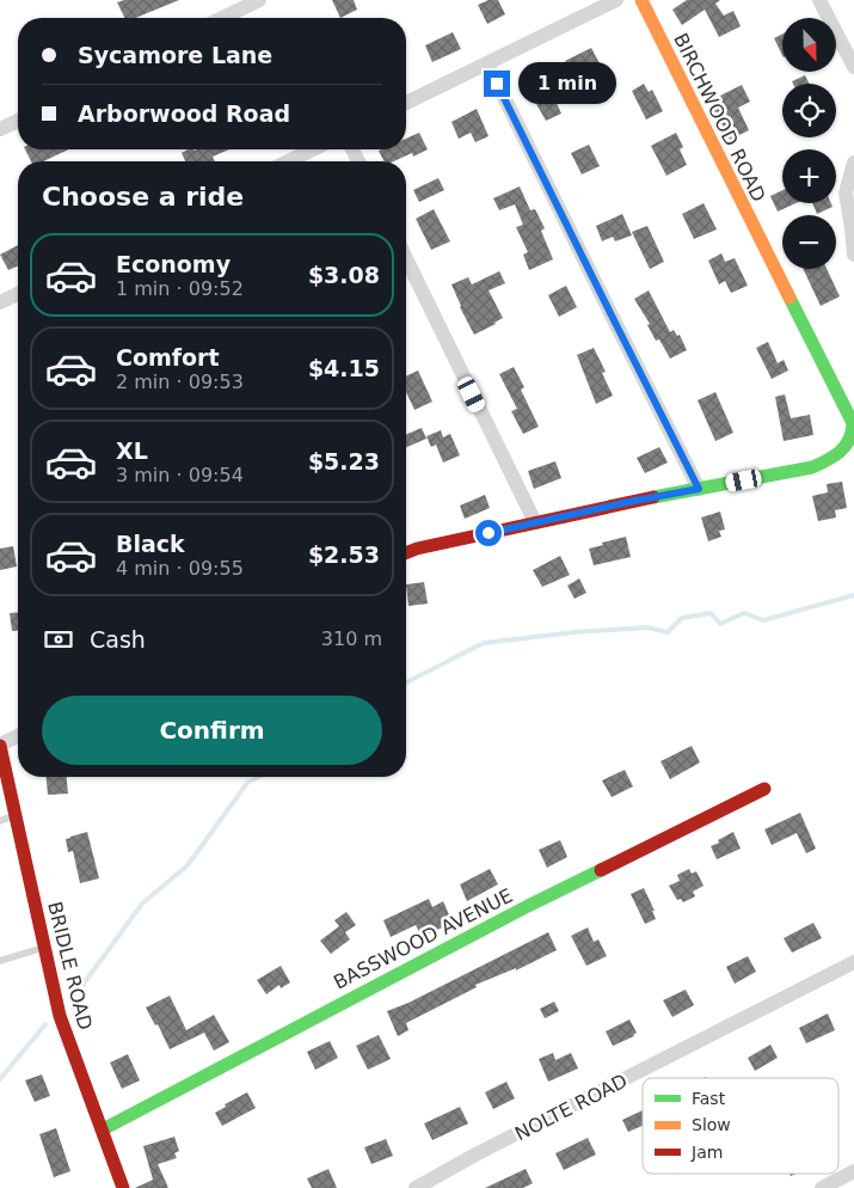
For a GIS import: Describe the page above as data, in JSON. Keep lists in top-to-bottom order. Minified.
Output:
{"streets":{"street":["BIRCHWOOD ROAD","BASSWOOD AVENUE","BRIDLE ROAD","NOLTE ROAD"]},"crossings":[["BASSWOOD AVENUE","BRIDLE ROAD"]],"legend":["Fast","Slow","Jam"],"north":"bottom","page":{"map_buttons":["+","−"],"banner":["Sycamore Lane","Arborwood Road"],"bubble":"1 min","heading":"Choose a ride","list":[{"name":"Economy","note":"1 min · 09:52","value":"$3.08"},{"name":"Comfort","note":"2 min · 09:53","value":"$4.15"},{"name":"XL","note":"3 min · 09:54","value":"$5.23"},{"name":"Black","note":"4 min · 09:55","value":"$2.53"}],"pay":["Cash","310 m"],"buttons":"Confirm"}}
